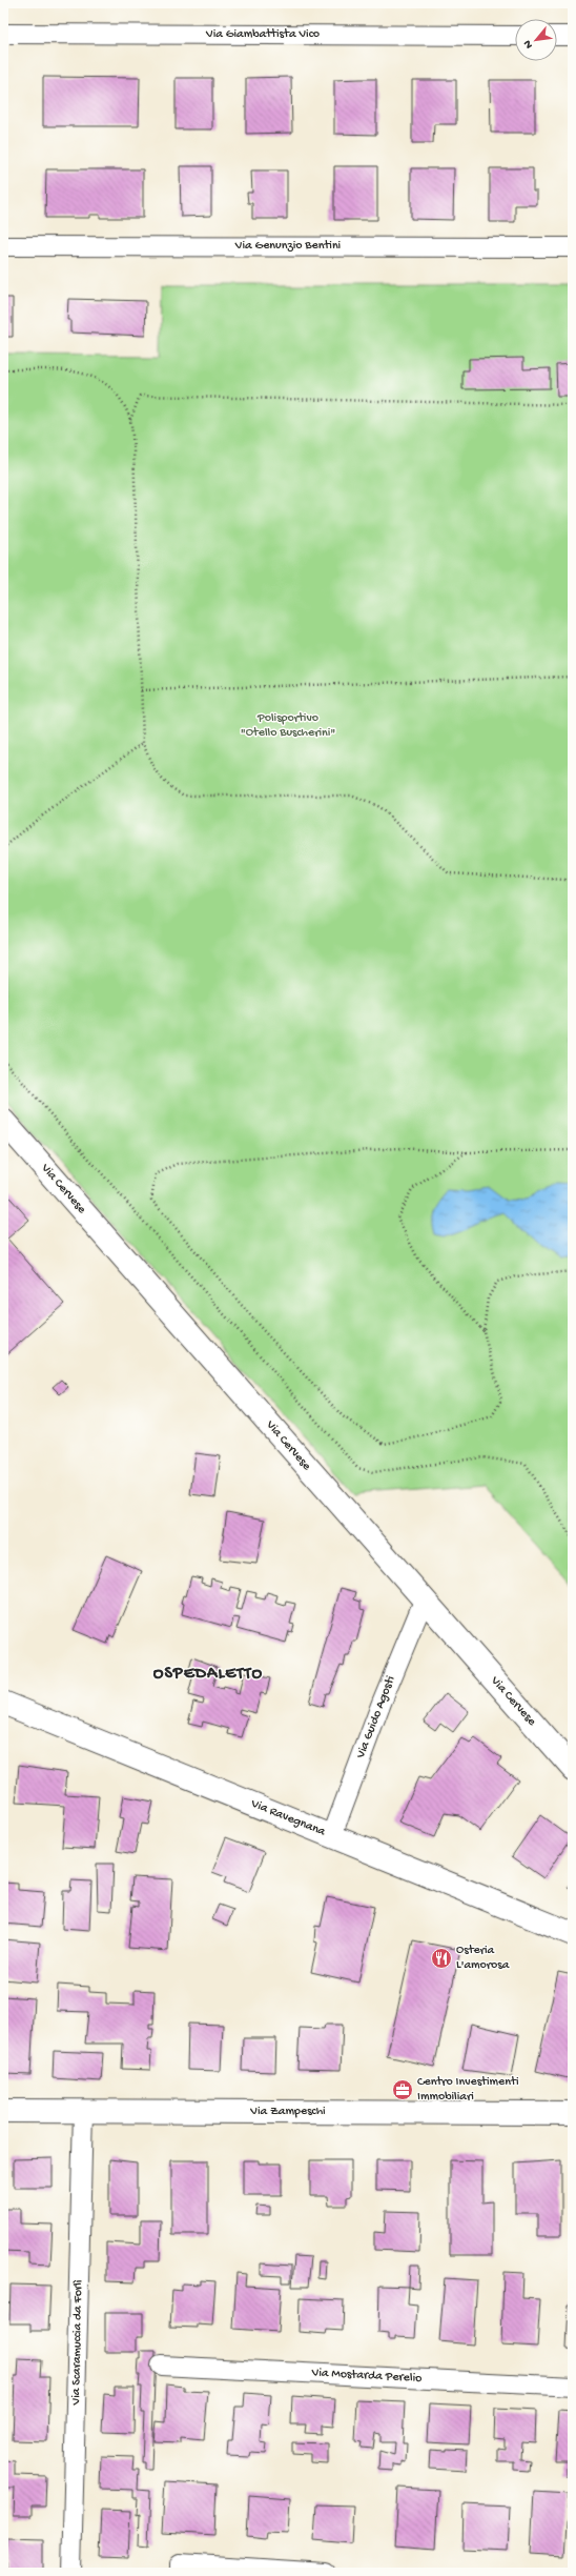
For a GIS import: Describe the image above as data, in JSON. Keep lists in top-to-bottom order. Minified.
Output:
{"streets":{"main road":["Via Cervese","Via Ravegnana","Via Zampeschi"],"street":["Via Giambattista Vico","Via Genunzio Bentini","Via Guido Agosti","Via Scaramuccia da Forlì","Via Mostarda Perelio"]},"crossings":[["Via Cervese","Via Guido Agosti"],["Via Guido Agosti","Via Ravegnana"],["Via Zampeschi","Via Scaramuccia da Forlì"]],"districts":["OSPEDALETTO"],"parks":["Polisportivo \"Otello Buscherini\""],"places":{"restaurant":["Osteria L'amorosa"],"office":["Centro Investimenti Immobiliari"]},"north":"bottom left"}
